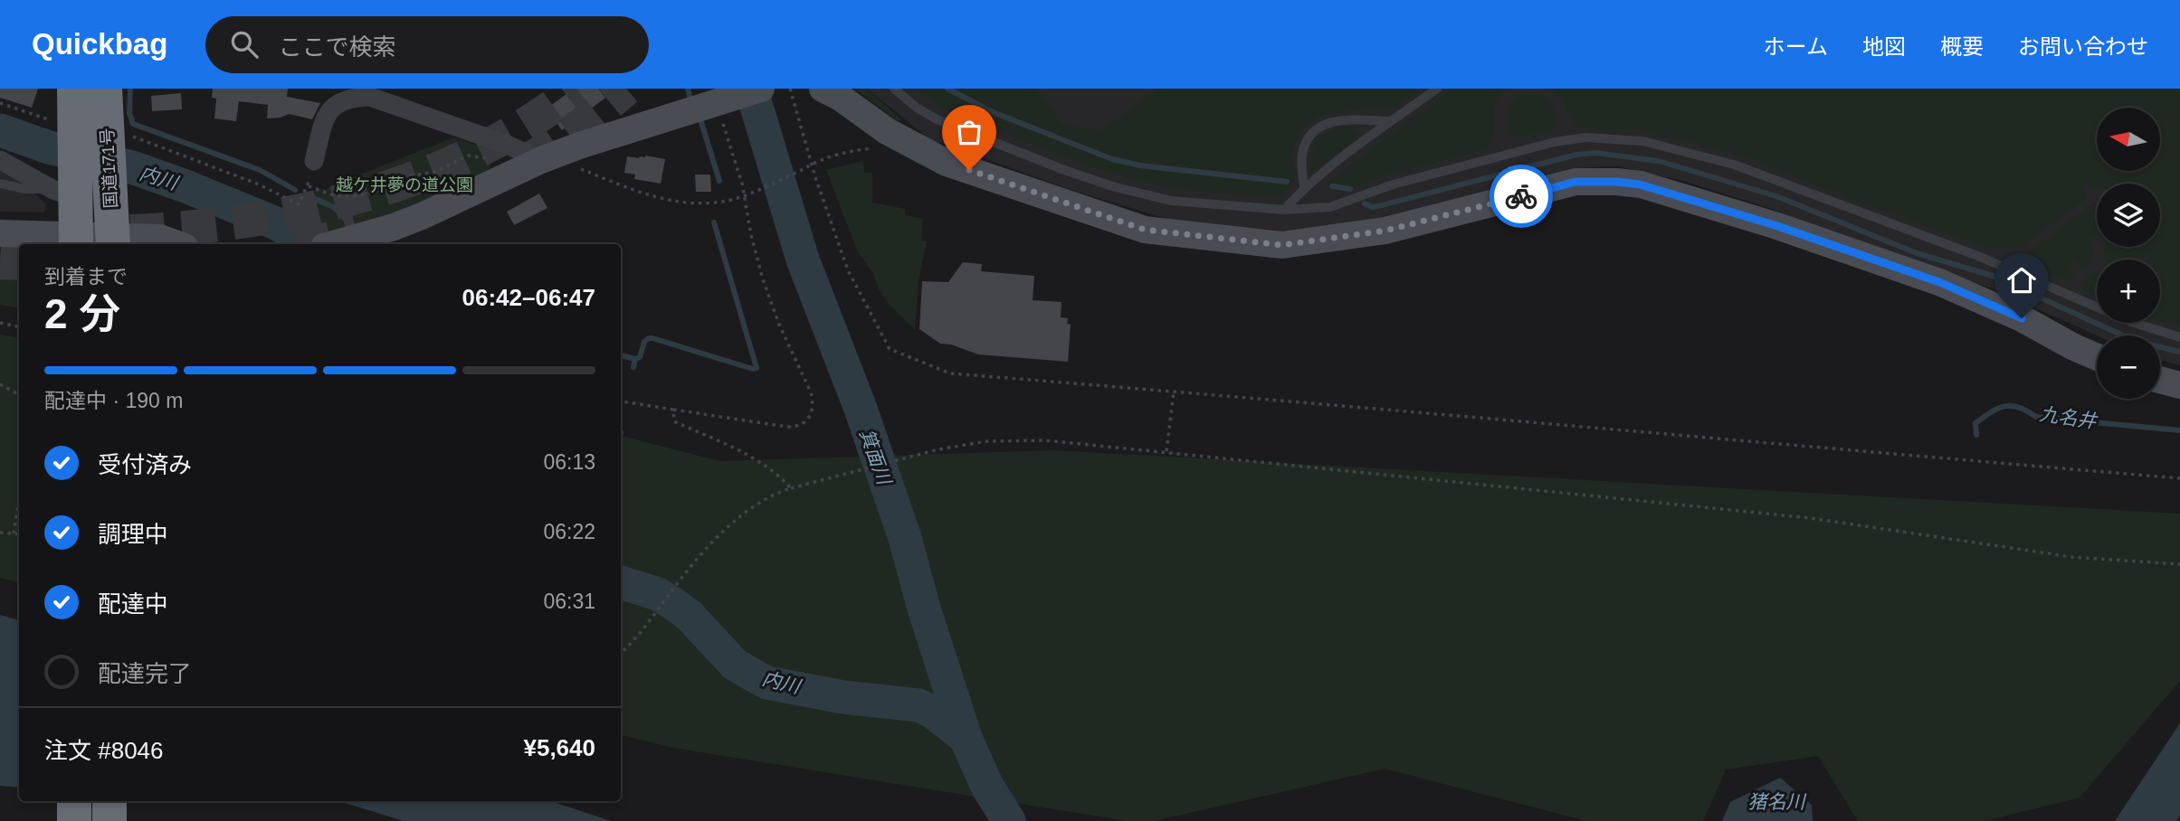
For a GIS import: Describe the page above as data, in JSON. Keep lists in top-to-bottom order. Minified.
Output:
{"streets":{"highway":["国道171号"]},"water":["内川","九名井","箕面川","猪名川"],"parks":["越ケ井夢の道公園"],"north":"left","page":{"header":"Quickbag","search":"ここで検索","nav":["ホーム","地図","概要","お問い合わせ"],"map_buttons":["+","−"],"heading":["2 分","到着まで","06:42–06:47"],"panel":["注文 #8046","¥5,640"],"bar":"配達中 · 190 m","list":[["受付済み","06:13"],["調理中","06:22"],["配達中","06:31"],"配達完了"]}}
